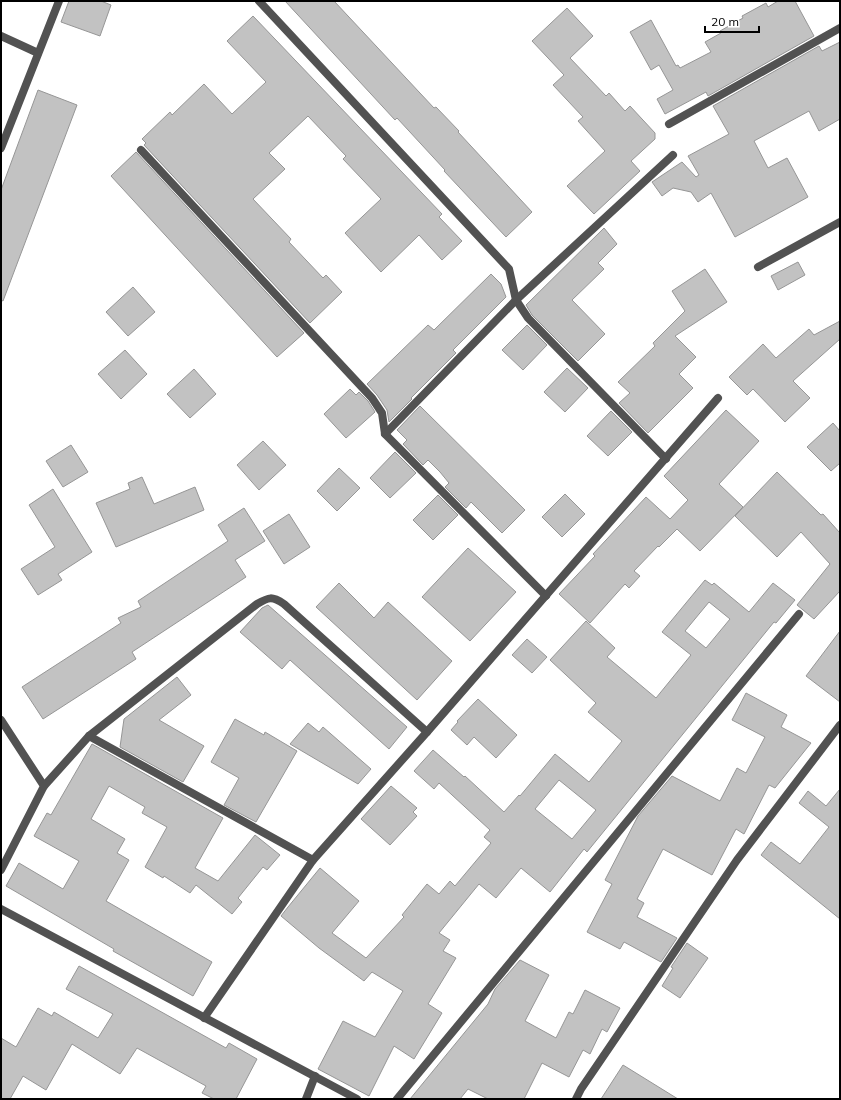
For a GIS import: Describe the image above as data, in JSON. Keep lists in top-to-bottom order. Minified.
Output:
{"scale_bar":"20 m"}
